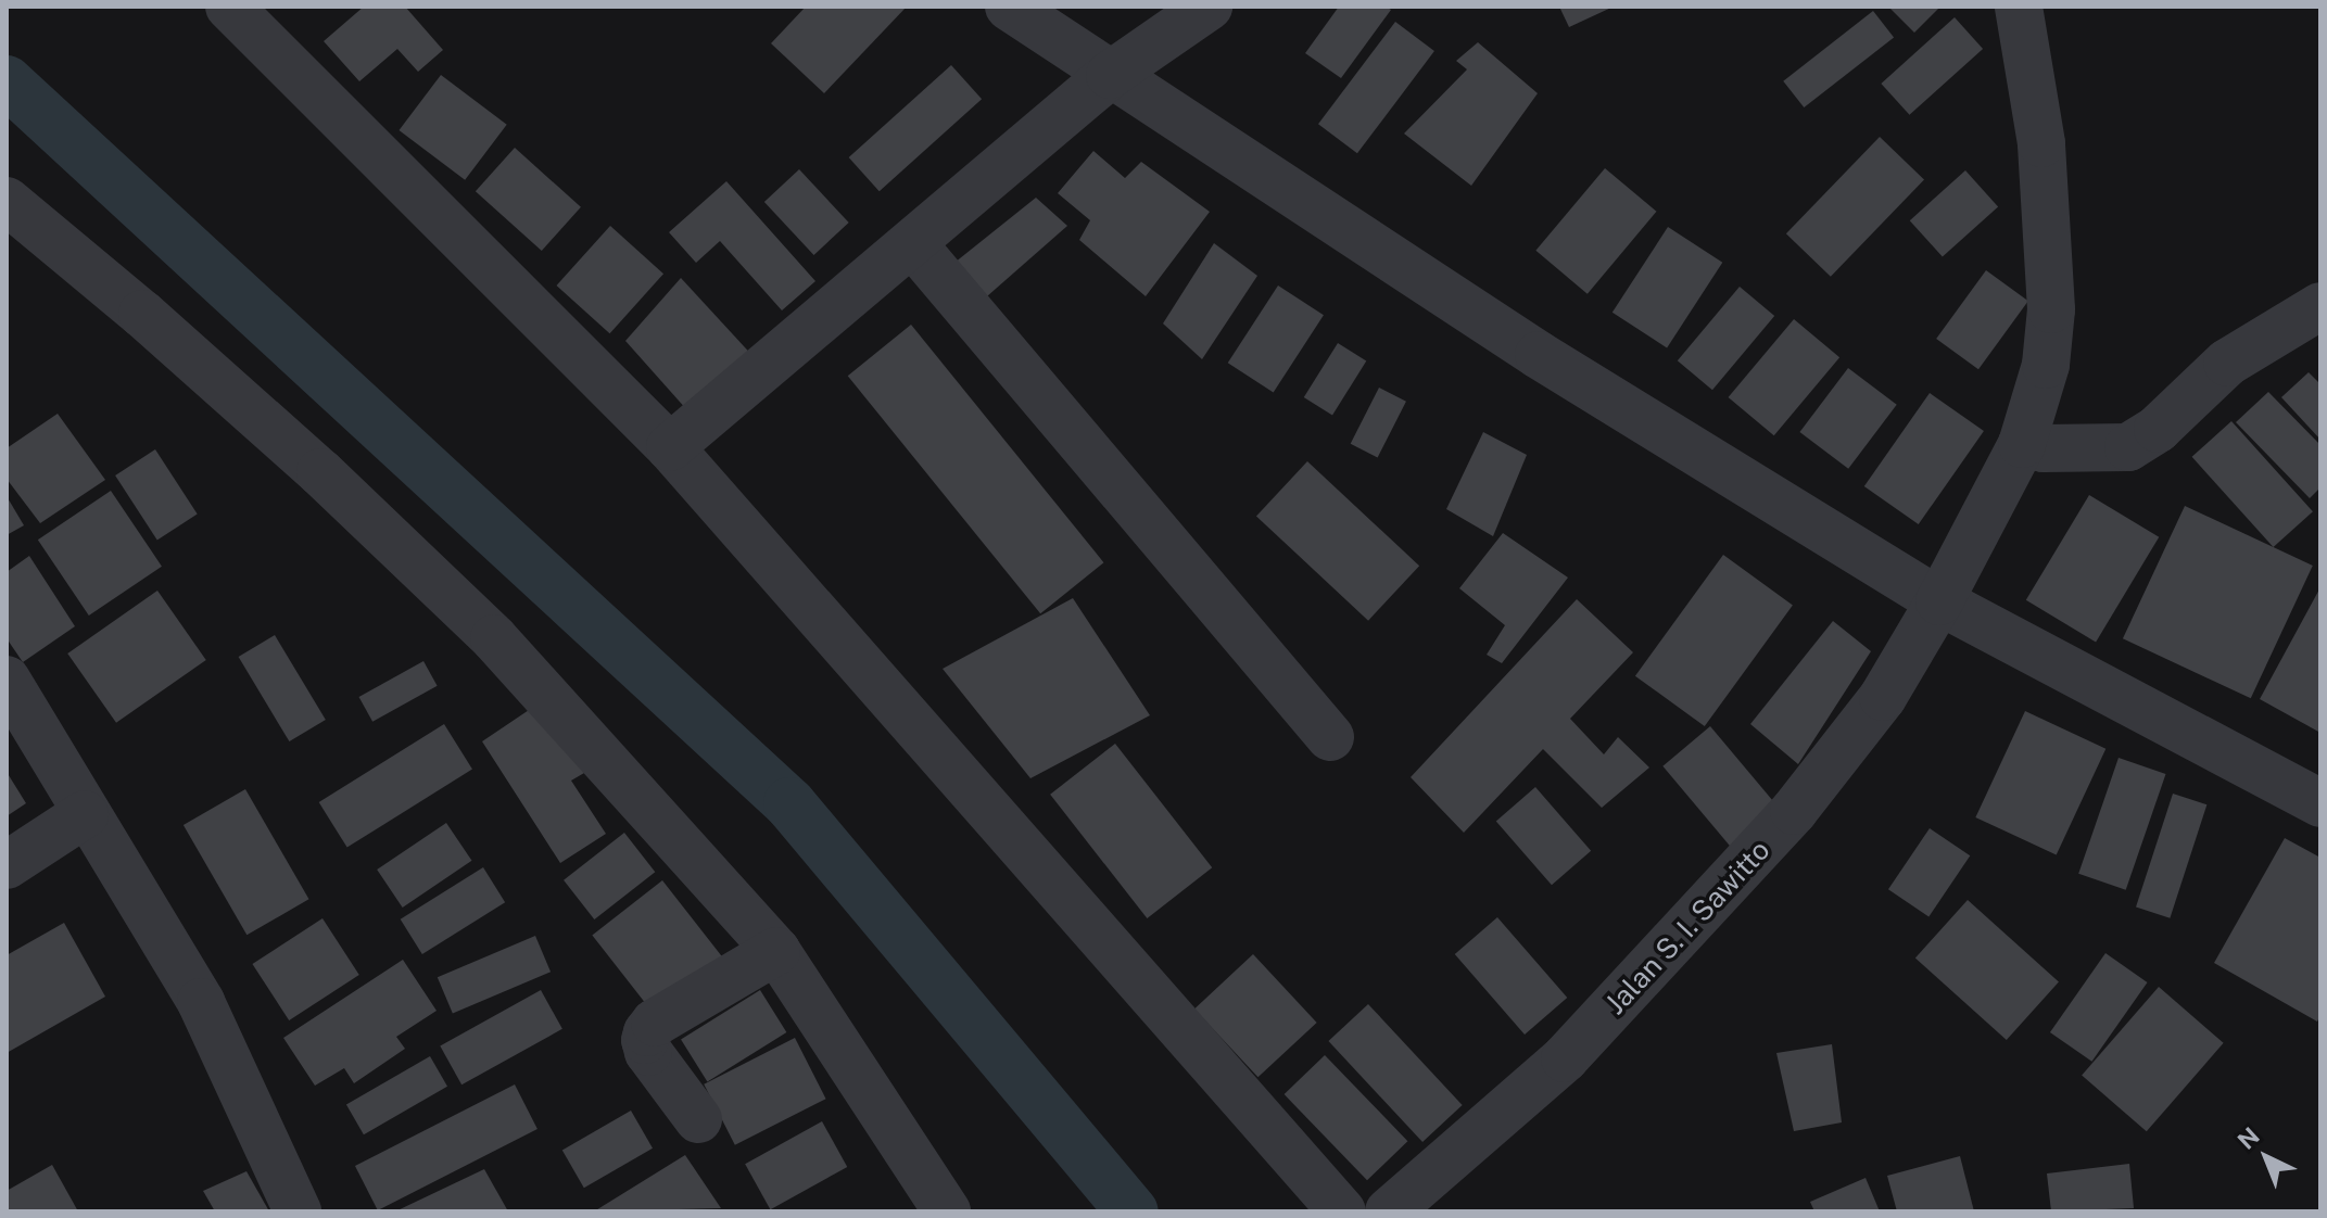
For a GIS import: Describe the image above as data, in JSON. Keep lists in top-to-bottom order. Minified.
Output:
{"streets":{"street":["Jalan S. I. Sawitto"]},"north":"top left"}
